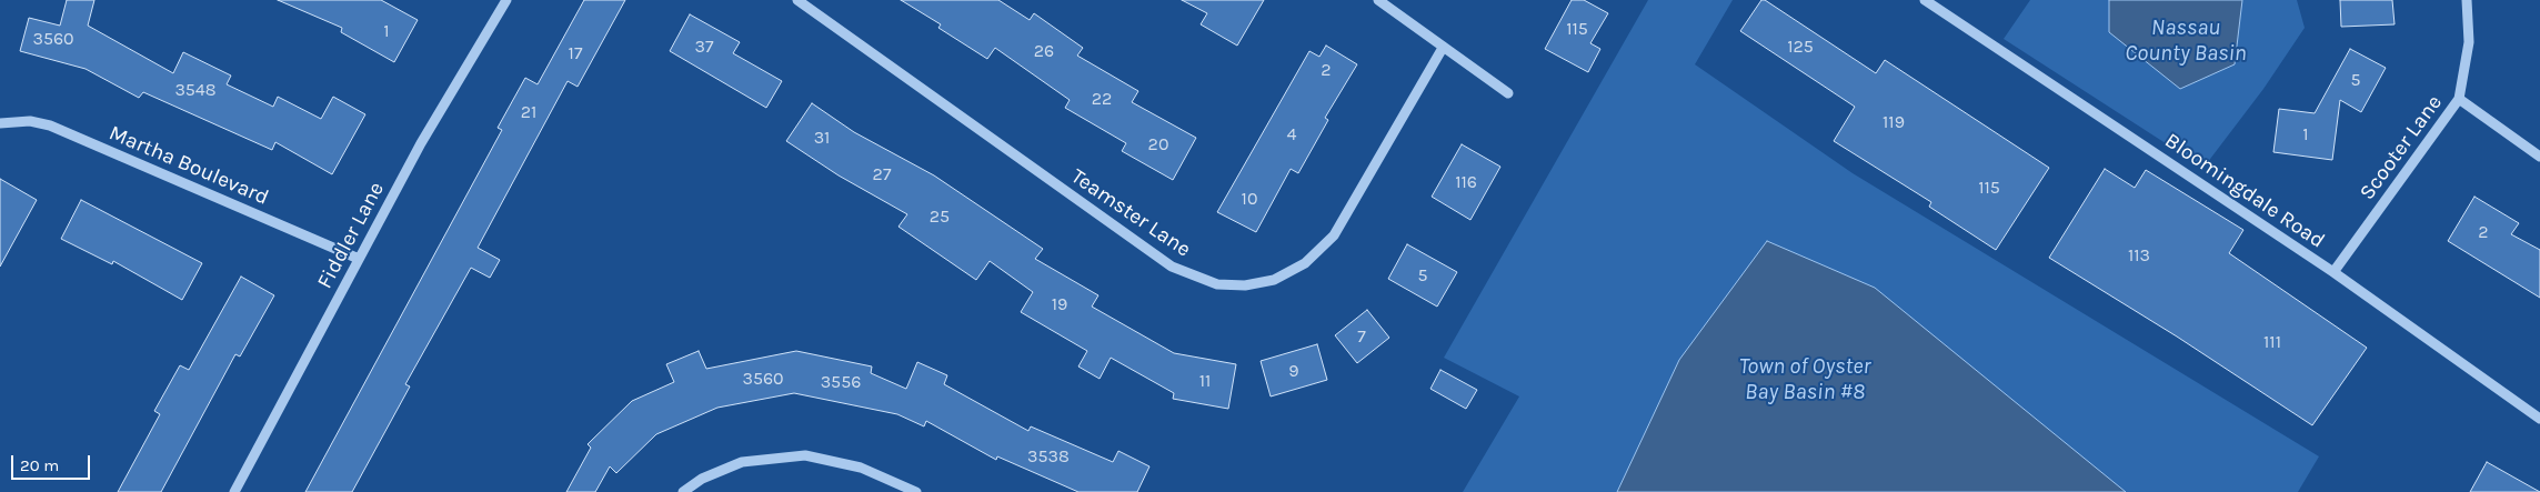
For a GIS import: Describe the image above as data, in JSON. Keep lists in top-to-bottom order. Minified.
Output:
{"streets":{"street":["Scooter Lane","Martha Boulevard","Bloomingdale Road","Teamster Lane","Fiddler Lane"]},"crossings":[["Scooter Lane","Bloomingdale Road"],["Martha Boulevard","Fiddler Lane"]],"water":["Nassau County Basin","Town of Oyster Bay Basin #8"],"house_numbers":["115","1","3560","37","125","26","17","2","5","3548","22","21","119","4","1","31","20","27","116","115","10","25","2","113","5","19","7","111","9","3560","11","3556","3538"],"scale_bar":"20 m"}
